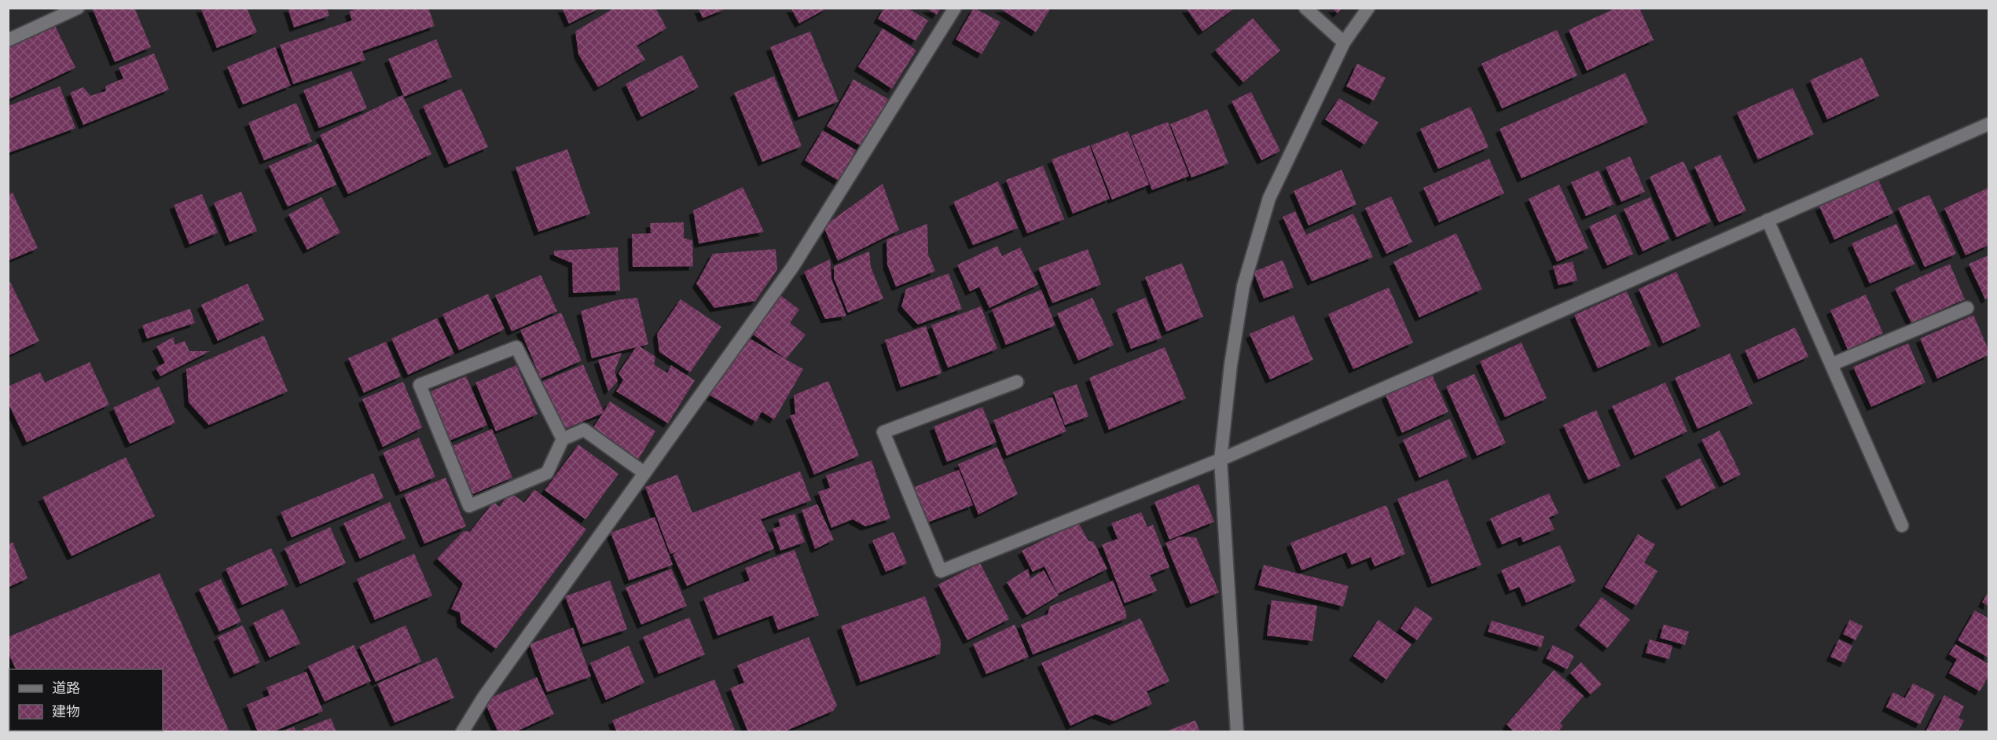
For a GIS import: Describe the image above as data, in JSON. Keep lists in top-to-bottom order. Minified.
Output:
{"legend":["道路","建物"]}
